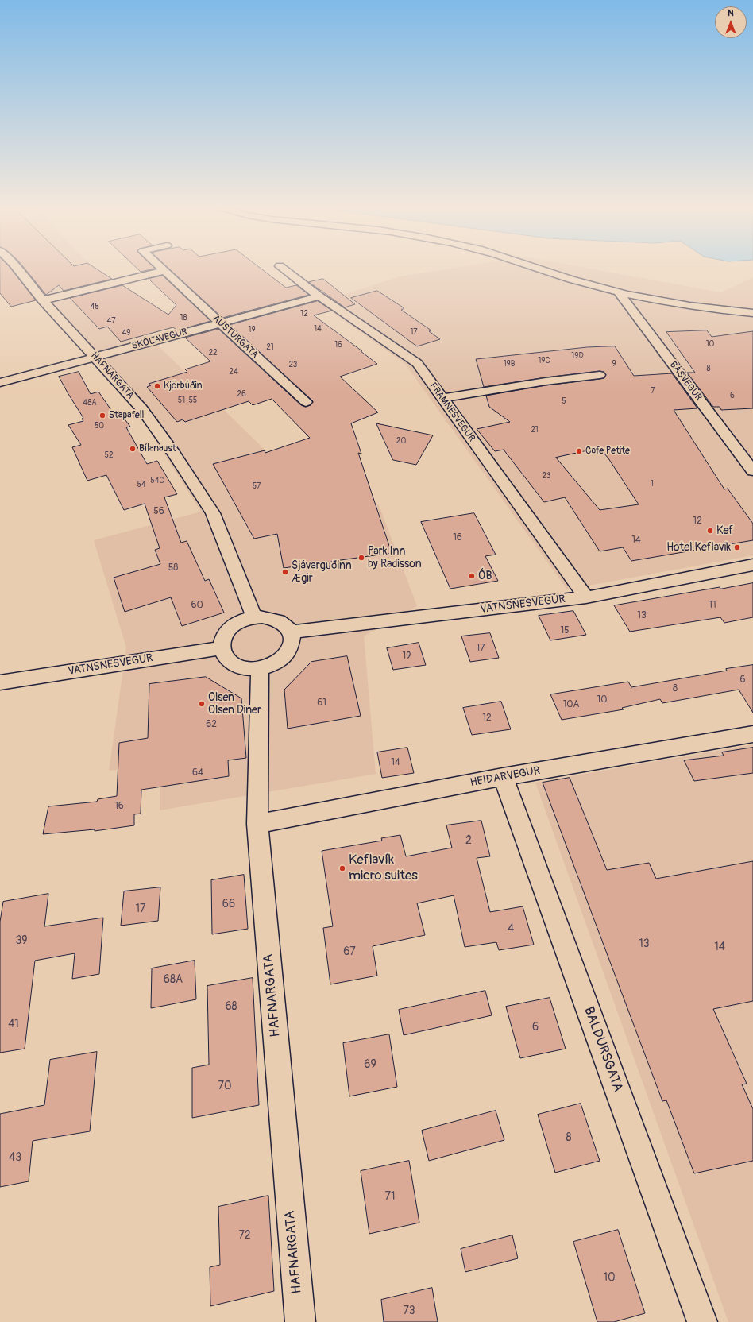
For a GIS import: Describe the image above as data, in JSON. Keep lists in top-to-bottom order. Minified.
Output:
{"streets":{"street":["AUSTURGATA","SKÓLAVEGUR","HAFNARGATA","BÁSVEGUR","FRAMNESVEGUR","VATNSNESVEGUR","HEIÐARVEGUR","BALDURSGATA"]},"crossings":[["AUSTURGATA","SKÓLAVEGUR"],["SKÓLAVEGUR","HAFNARGATA"],["SKÓLAVEGUR","FRAMNESVEGUR"],["HAFNARGATA","VATNSNESVEGUR"],["HAFNARGATA","HEIÐARVEGUR"],["FRAMNESVEGUR","VATNSNESVEGUR"],["HEIÐARVEGUR","BALDURSGATA"]],"places":["Kjörbúðin","Stapafell","Bílanaust","Cafe Petite","Kef","Hotel Keflavik","Park Inn by Radisson","Sjávarguðinn Ægir","ÓB","Olsen Olsen Diner","Keflavík micro suites"],"house_numbers":["45","12","18","47","14","19","17","49","10","16","21","22","19D","19C","19B","9","23","8","24","7","26","6","51-55","5","48A","50","21","20","52","23","54C","1","54","57","56","12","16","14","58","60","11","13","15","17","19","6","8","10","61","10A","12","62","14","64","16","2","66","17","4","39","13","14","67","68A","68","41","6","69","70","8","43","71","72","10","73"],"north":"top"}
